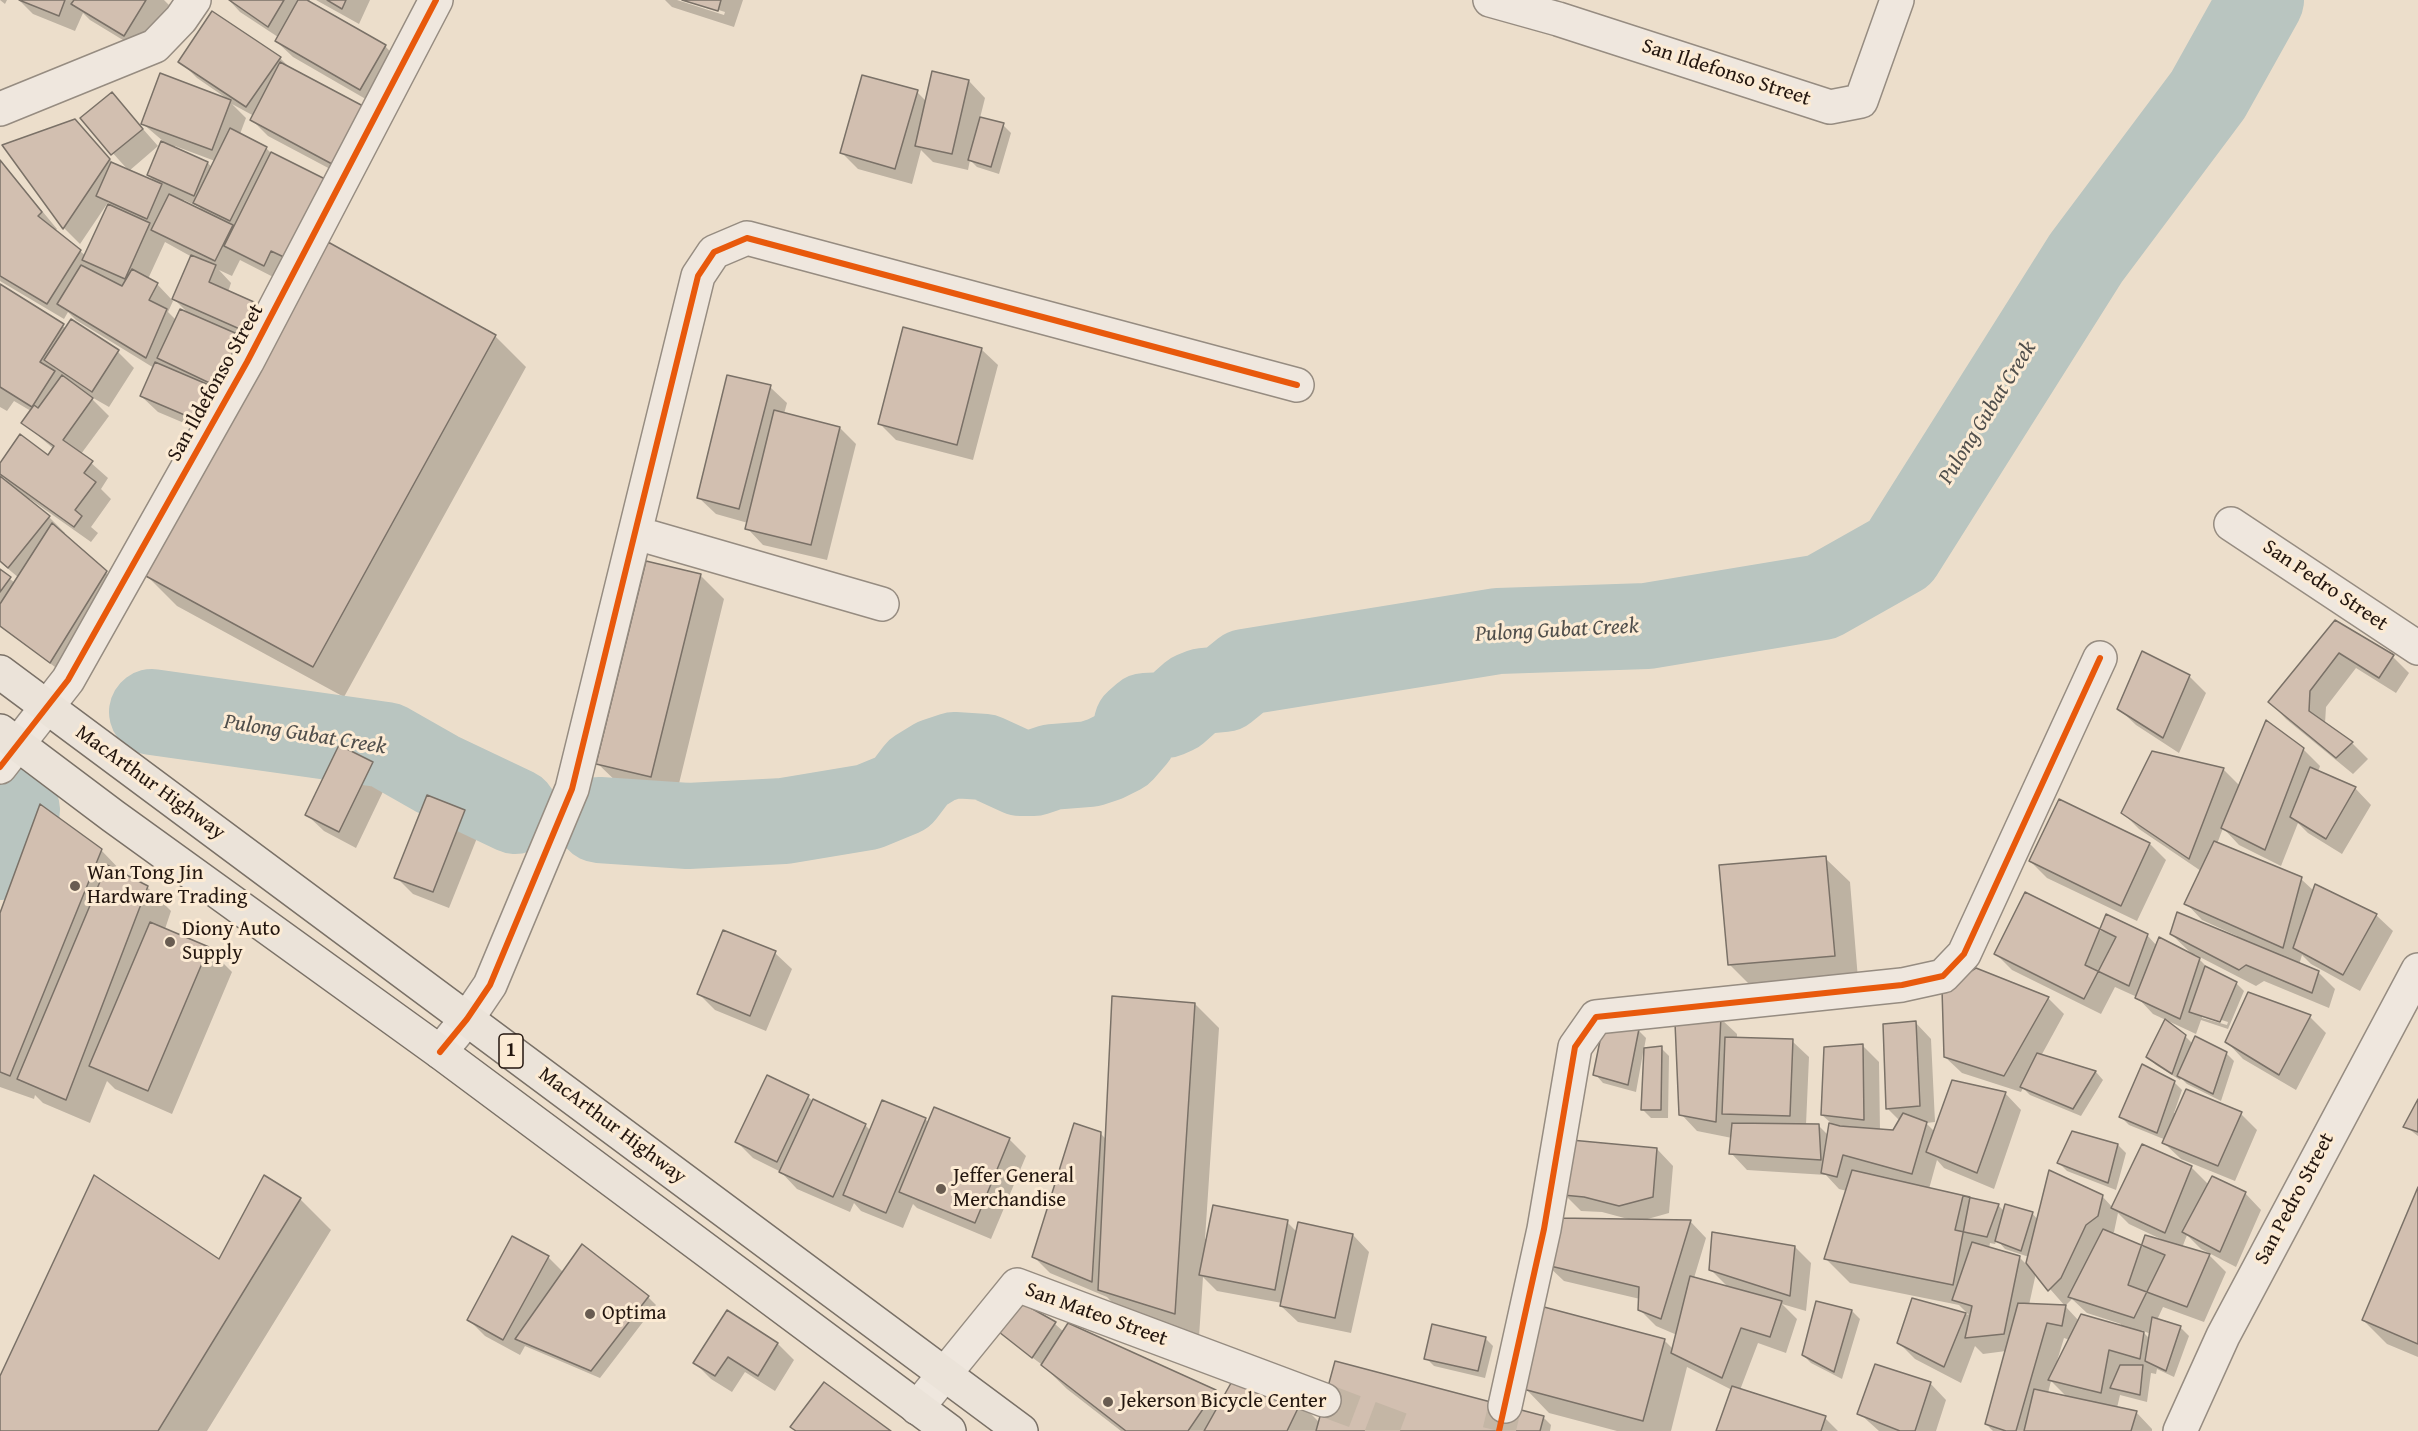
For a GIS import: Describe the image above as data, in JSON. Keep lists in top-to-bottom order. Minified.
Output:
{"streets":{"highway":["MacArthur Highway","1"],"street":["San Ildefonso Street","San Pedro Street","San Mateo Street"]},"crossings":[["San Ildefonso Street","MacArthur Highway"],["MacArthur Highway","San Mateo Street"]],"water":["Pulong Gubat Creek"],"places":["Wan Tong Jin Hardware Trading","Diony Auto Supply","Jeffer General Merchandise","Optima","Jekerson Bicycle Center"]}
